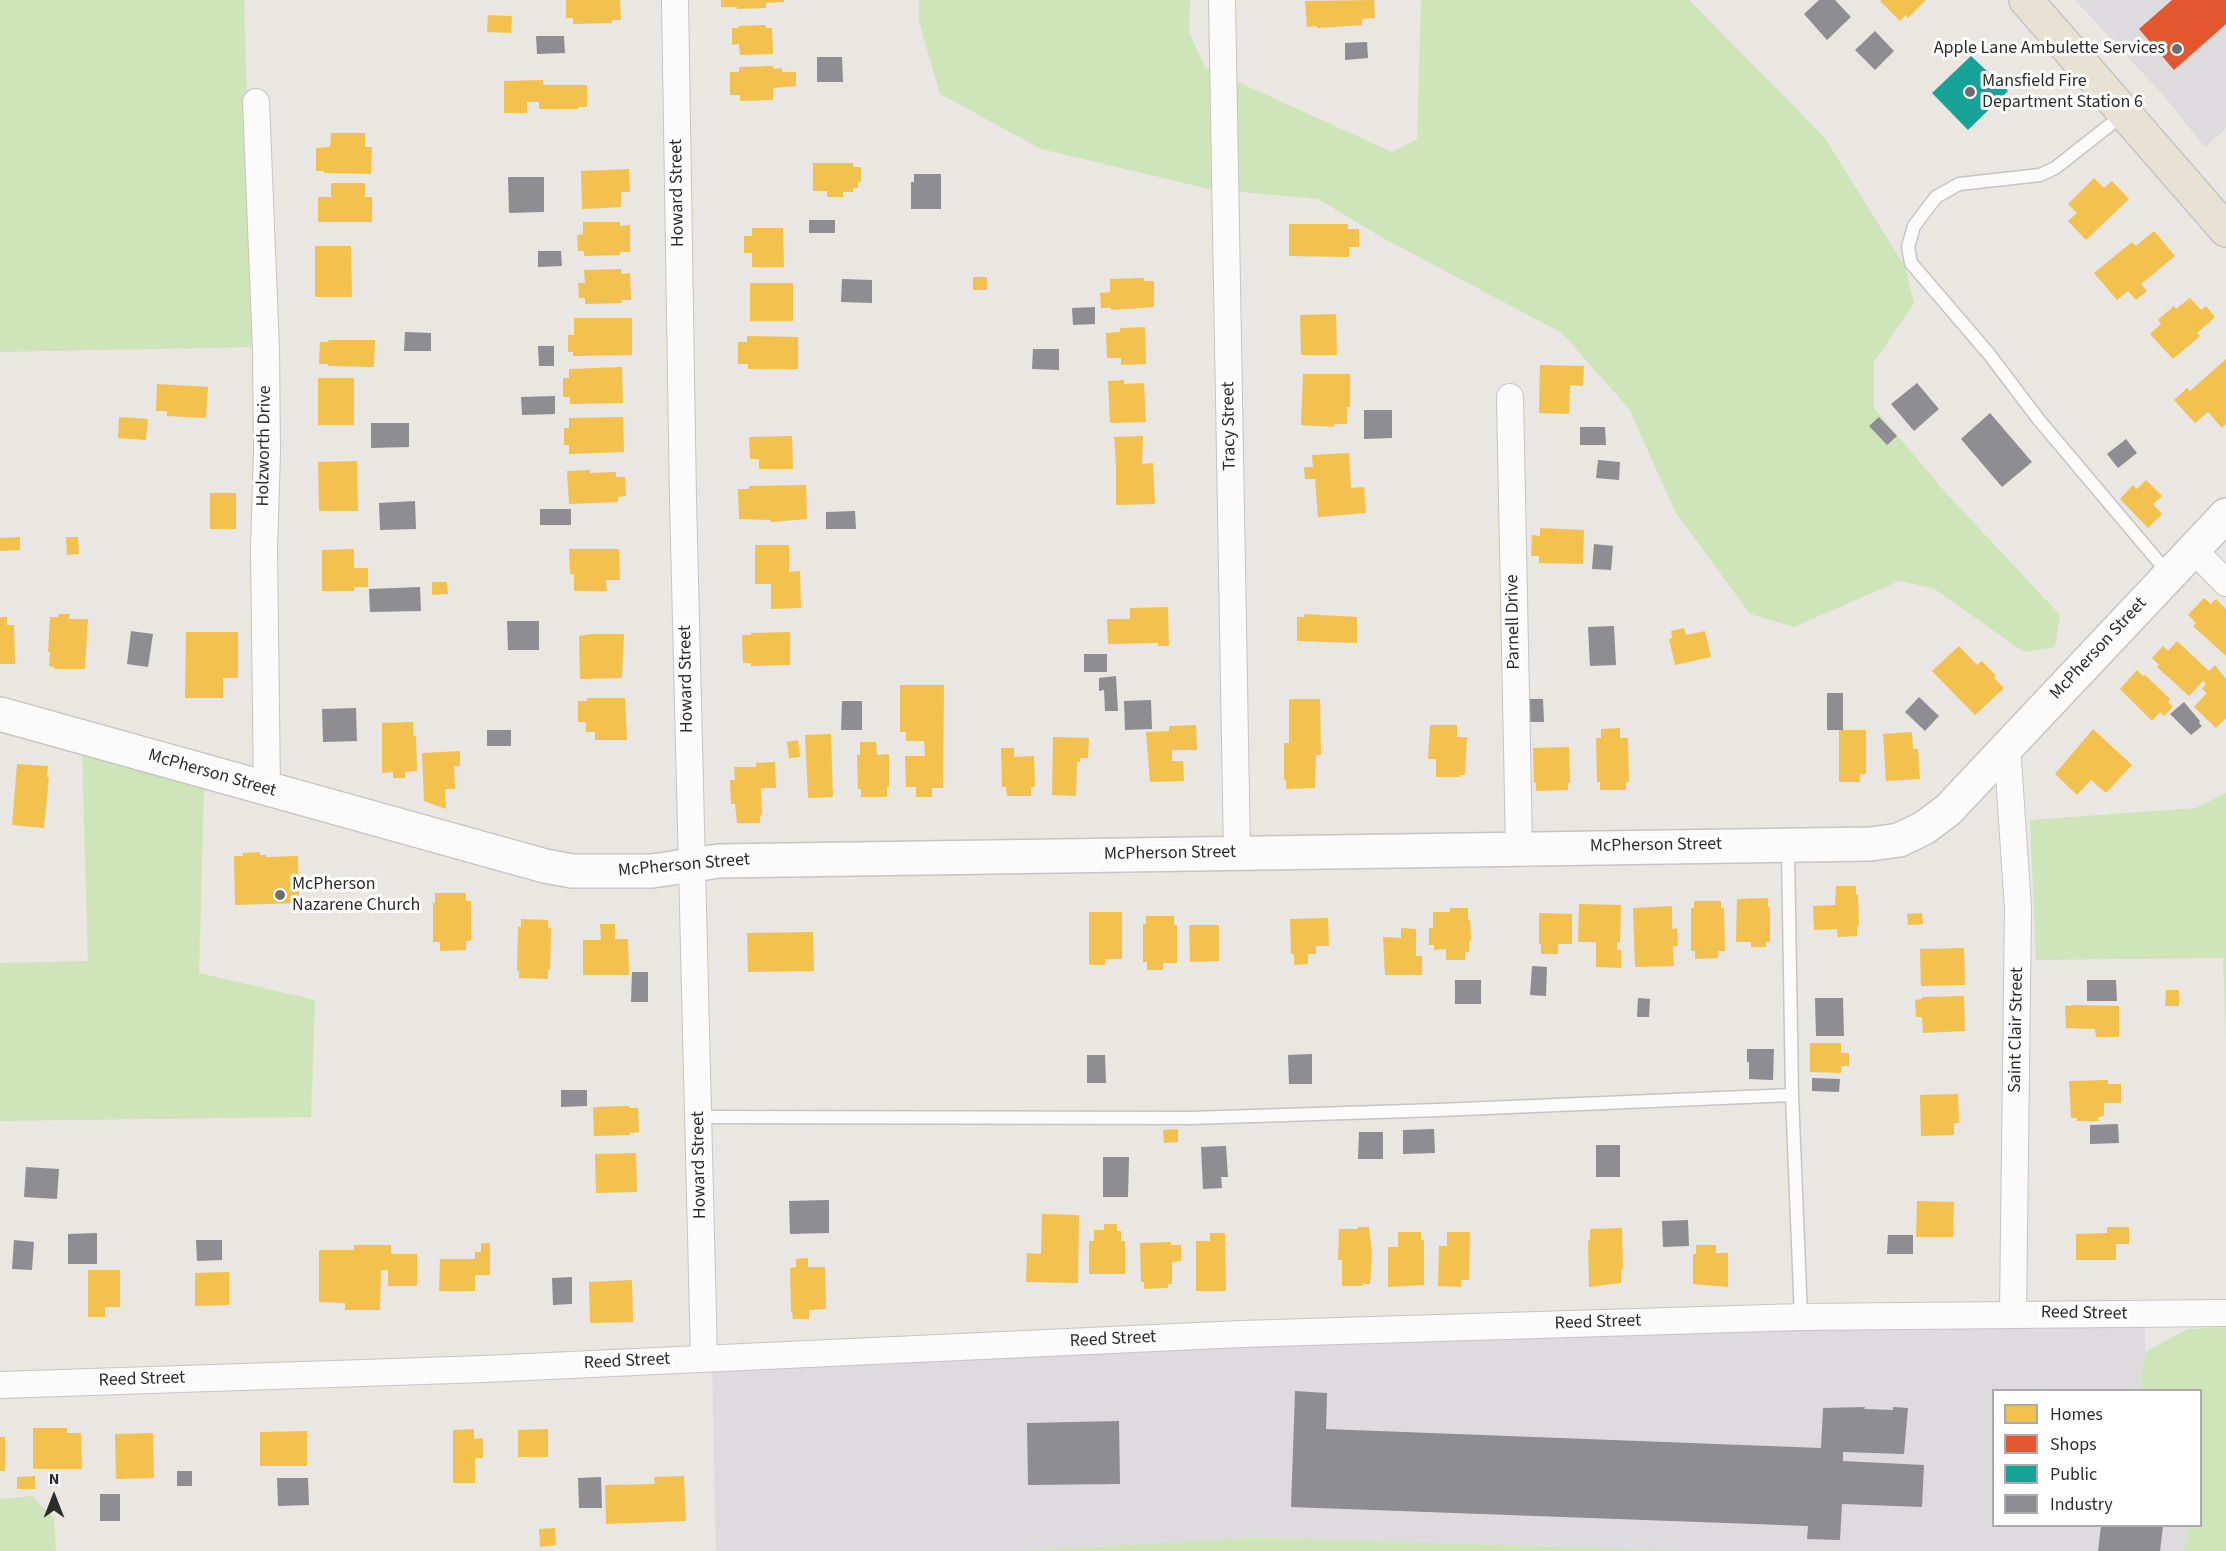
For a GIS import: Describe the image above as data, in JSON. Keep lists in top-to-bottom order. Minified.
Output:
{"streets":{"street":["Howard Street","Tracy Street","Holzworth Drive","Parnell Drive","McPherson Street","Saint Clair Street","Reed Street"]},"crossings":[["Howard Street","McPherson Street"],["Howard Street","Reed Street"],["Tracy Street","McPherson Street"],["Holzworth Drive","McPherson Street"],["Parnell Drive","McPherson Street"],["McPherson Street","Saint Clair Street"],["Saint Clair Street","Reed Street"]],"places":["Apple Lane Ambulette Services","Mansfield Fire Department Station 6","McPherson Nazarene Church"],"legend":["Homes","Shops","Public","Industry"],"north":"top"}
